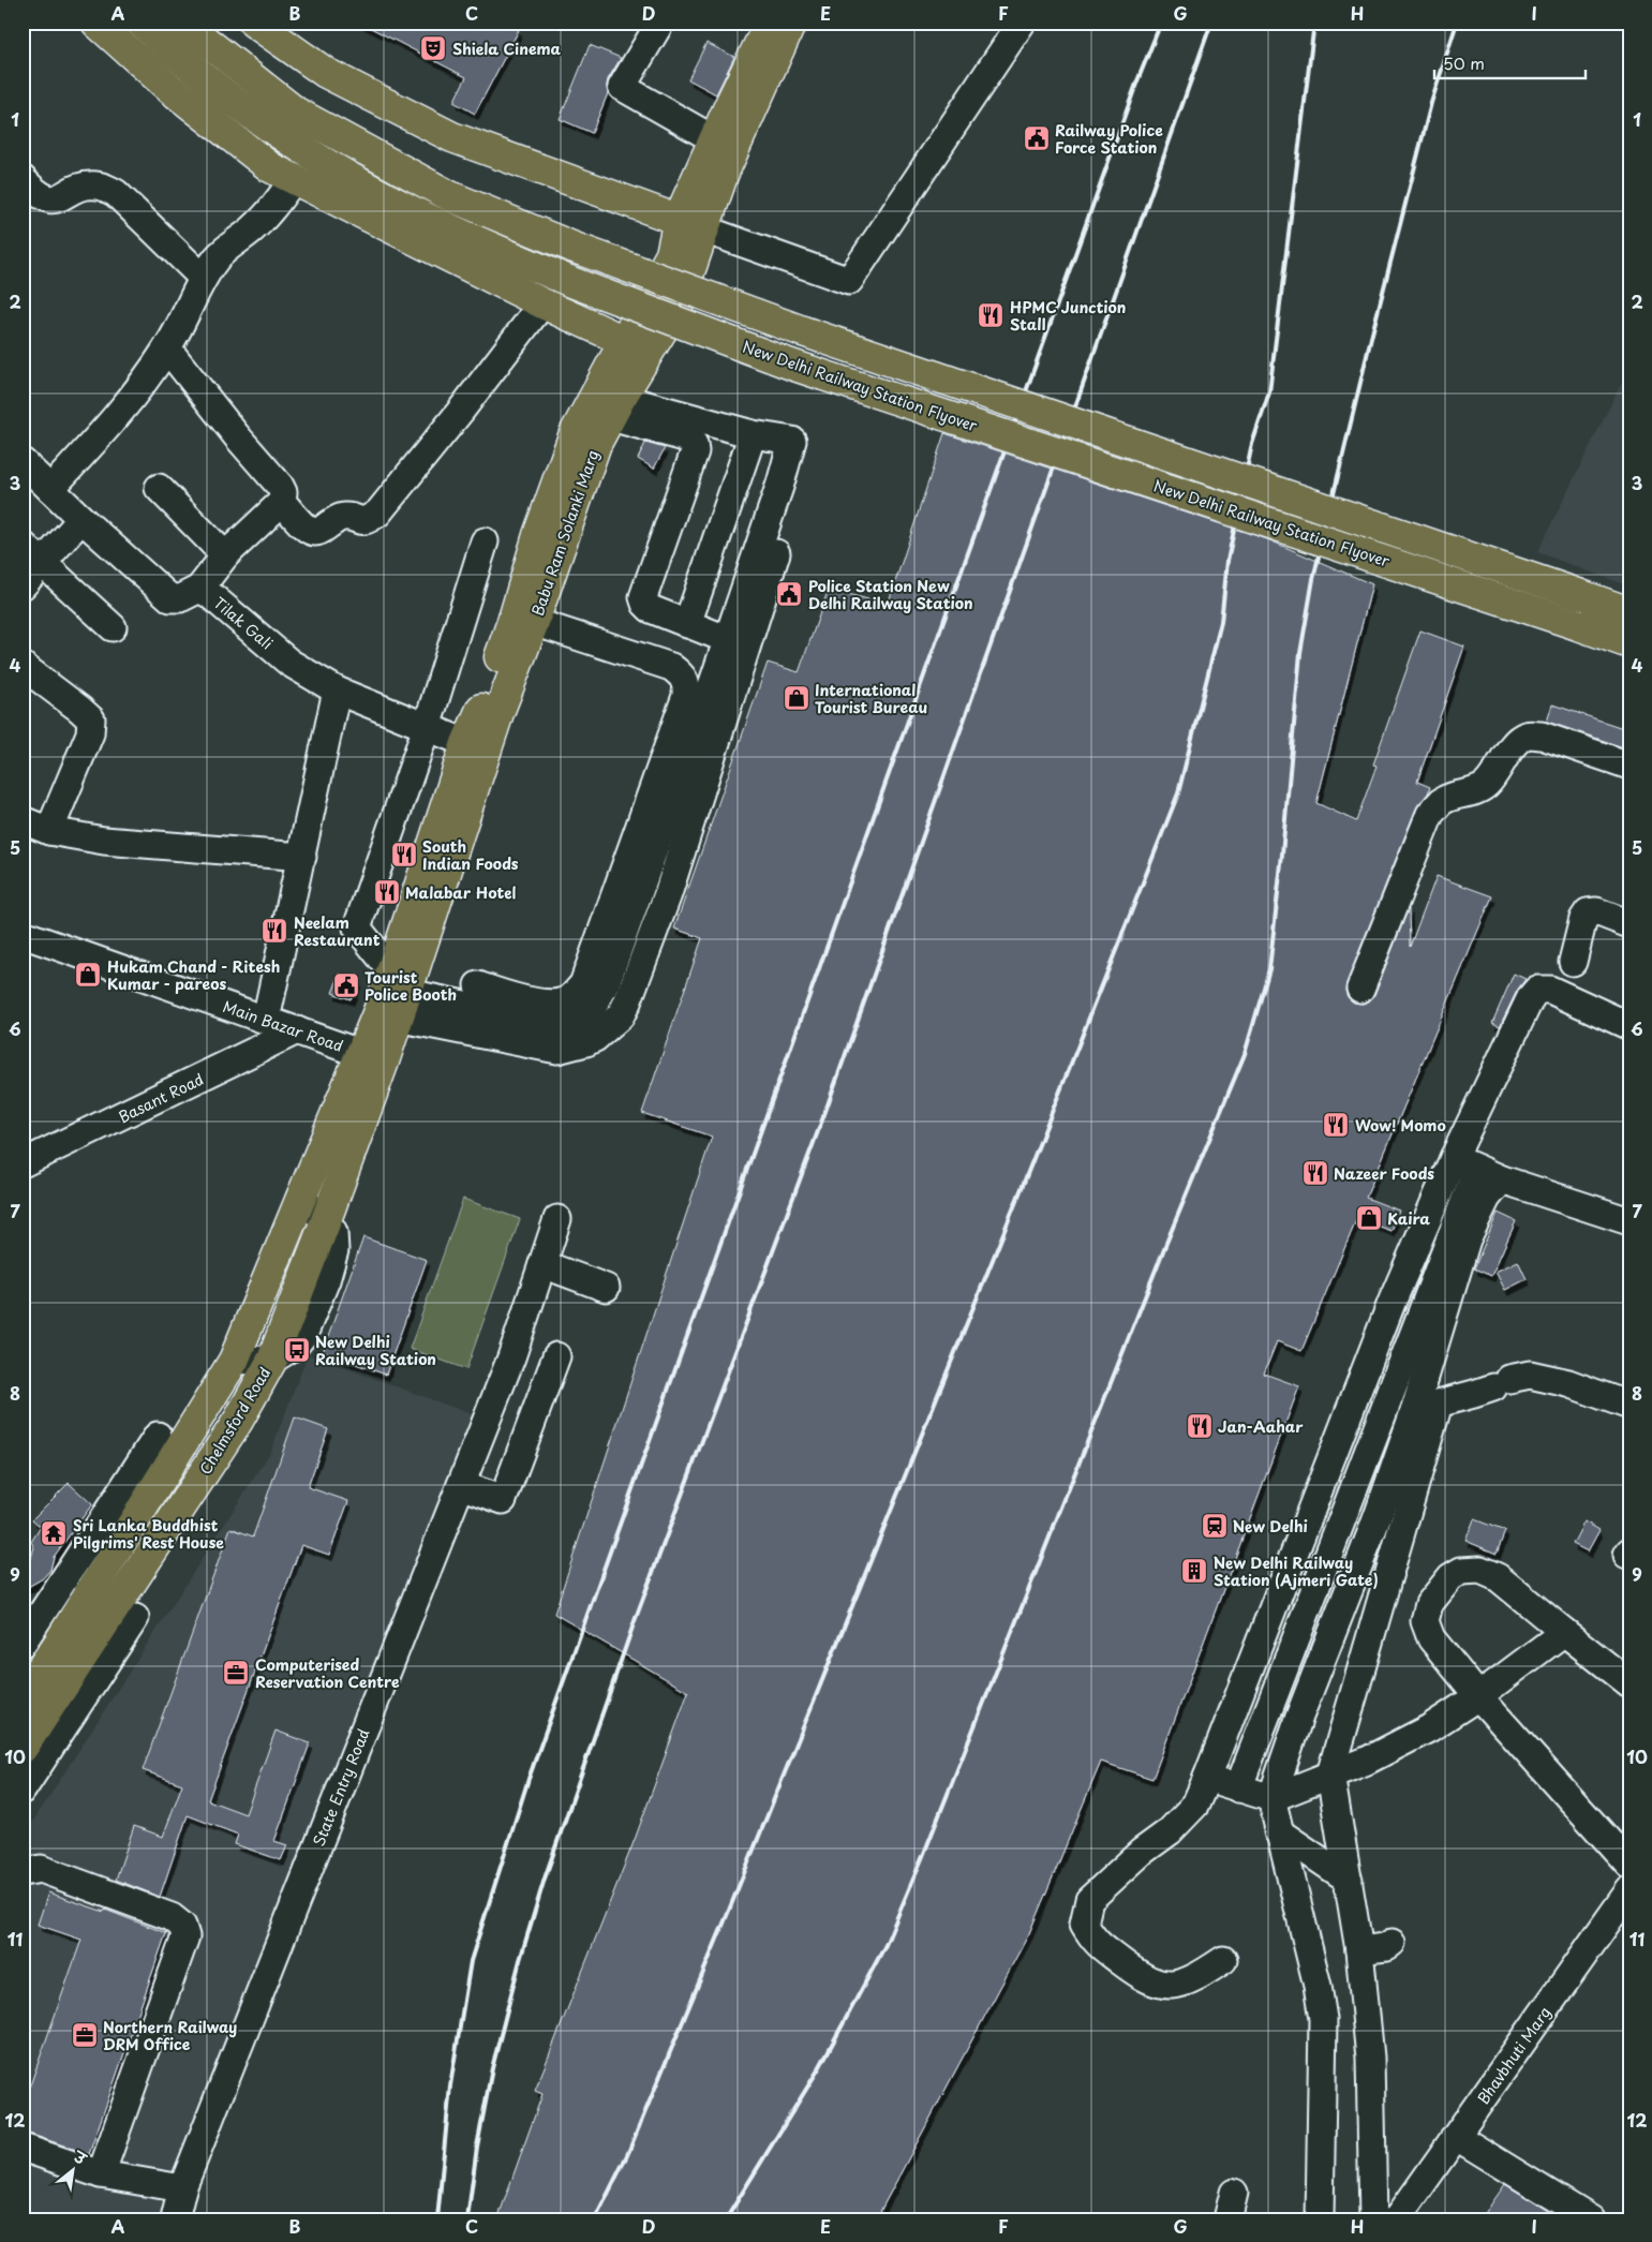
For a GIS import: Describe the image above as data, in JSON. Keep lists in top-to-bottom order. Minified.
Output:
{"streets":{"main road":["New Delhi Railway Station Flyover","Babu Ram Solanki Marg","Chelmsford Road"],"street":["Tilak Gali","Main Bazar Road","Basant Road","State Entry Road","Bhavbhuti Marg"]},"crossings":[["Babu Ram Solanki Marg","Tilak Gali"],["Babu Ram Solanki Marg","Main Bazar Road"],["Babu Ram Solanki Marg","Chelmsford Road"],["Main Bazar Road","Basant Road"],["Main Bazar Road","Chelmsford Road"]],"places":{"theatre":["Shiela Cinema"],"public building":["Railway Police Force Station","Police Station New Delhi Railway Station","Tourist Police Booth"],"restaurant":["HPMC Junction Stall","South Indian Foods","Malabar Hotel","Neelam Restaurant","Wow! Momo","Nazeer Foods","Jan-Aahar"],"shop":["International Tourist Bureau","Hukam Chand - Ritesh Kumar - pareos","Kaira"],"bus stop":["New Delhi Railway Station"],"station":["New Delhi"],"temple":["Sri Lanka Buddhist Pilgrims' Rest House"],"building":["New Delhi Railway Station (Ajmeri Gate)"],"office":["Computerised Reservation Centre","Northern Railway DRM Office"]},"scale_bar":"50 m","north":"top right","grid":{"columns":["A","B","C","D","E","F","G","H","I"],"rows":["1","2","3","4","5","6","7","8","9","10","11","12"]}}
